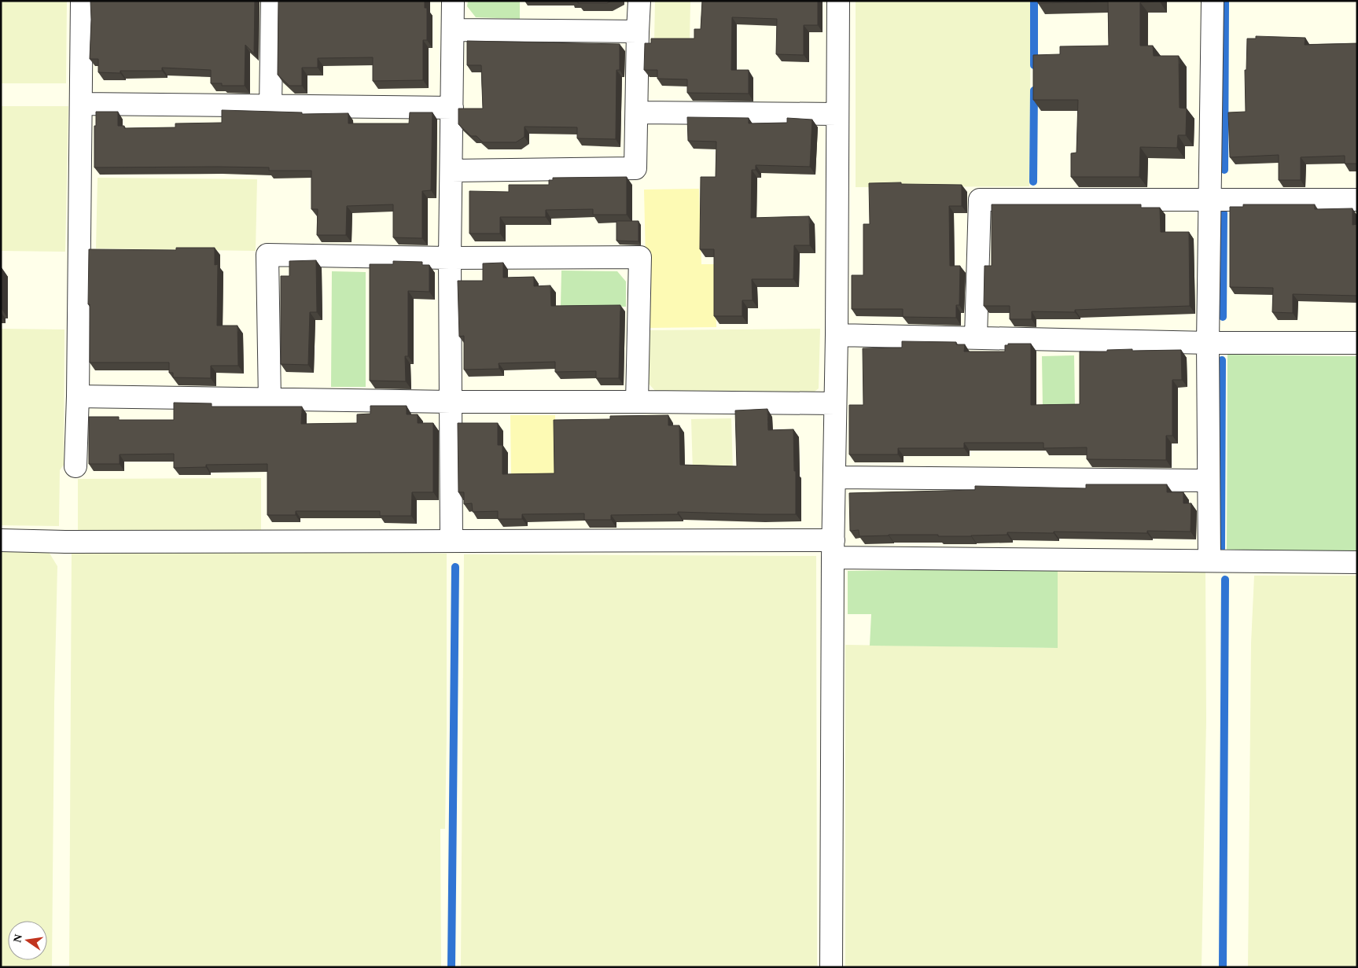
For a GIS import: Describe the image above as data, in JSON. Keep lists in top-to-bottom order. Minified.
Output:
{"north":"left"}
